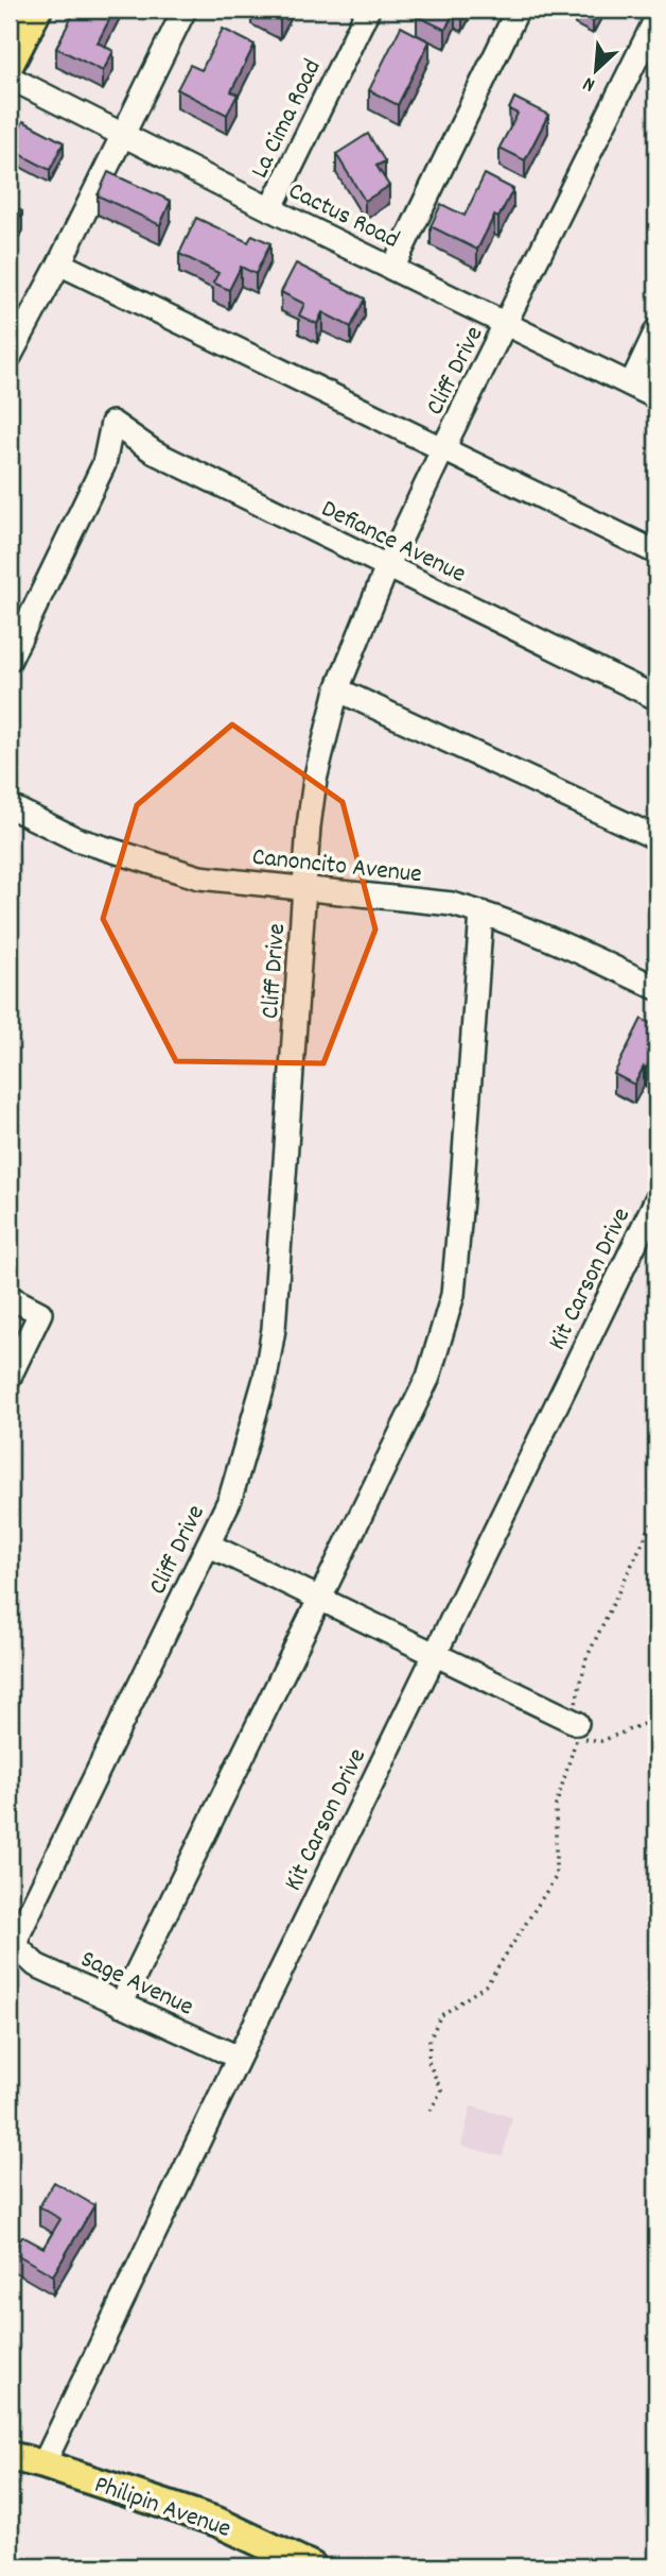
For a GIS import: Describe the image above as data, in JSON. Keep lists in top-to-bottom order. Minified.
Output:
{"streets":{"main road":["Philipin Avenue"],"street":["La Cima Road","Cactus Road","Cliff Drive","Defiance Avenue","Canoncito Avenue","Kit Carson Drive","Sage Avenue"]},"crossings":[["La Cima Road","Cactus Road"],["Cactus Road","Cliff Drive"],["Cliff Drive","Defiance Avenue"],["Cliff Drive","Canoncito Avenue"],["Cliff Drive","Sage Avenue"],["Kit Carson Drive","Sage Avenue"],["Kit Carson Drive","Philipin Avenue"]],"north":"bottom left"}
